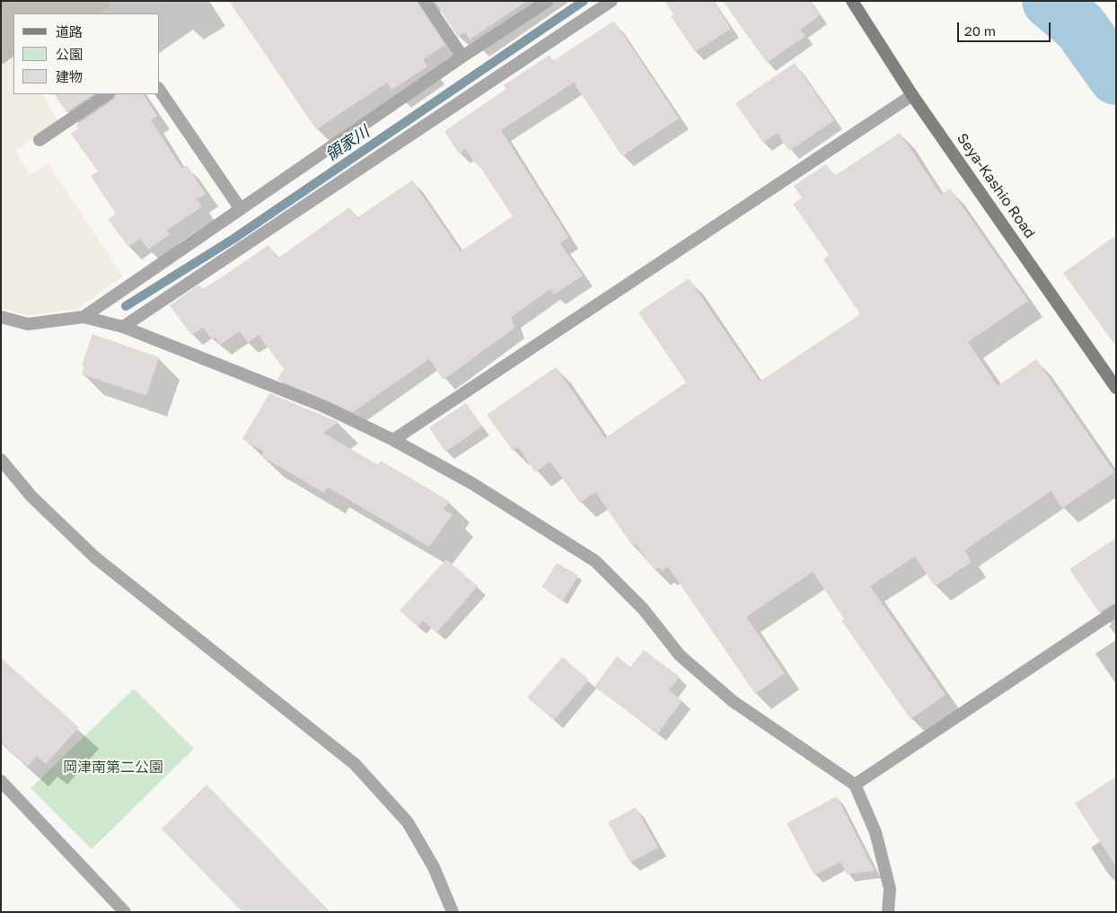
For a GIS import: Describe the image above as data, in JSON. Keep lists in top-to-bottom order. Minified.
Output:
{"streets":{"main road":["Seya-Kashio Road"]},"water":["領家川"],"parks":["岡津南第二公園"],"legend":["道路","公園","建物"],"scale_bar":"20 m"}
